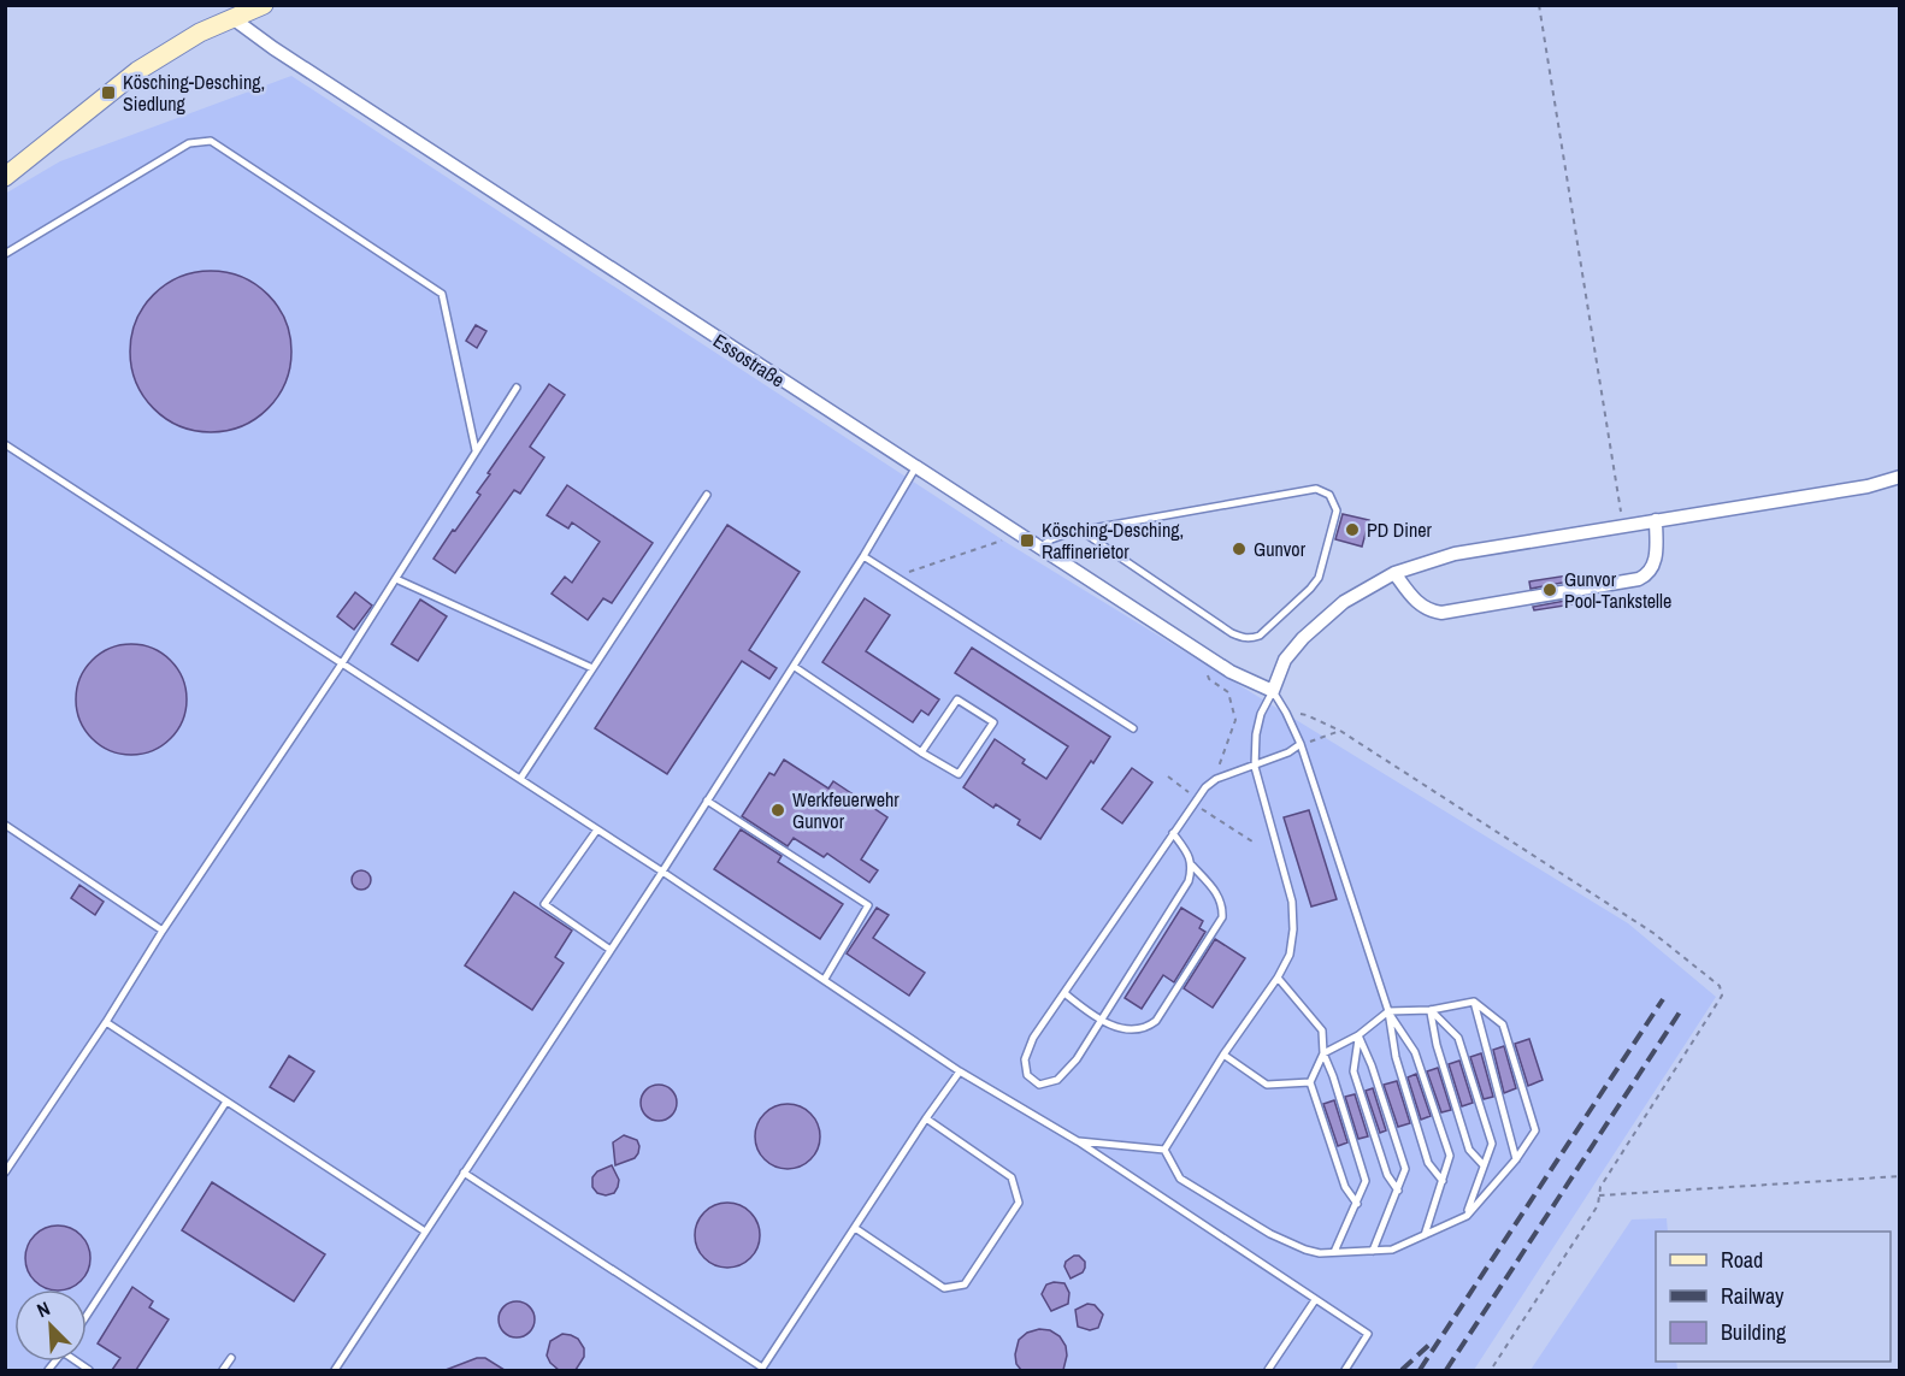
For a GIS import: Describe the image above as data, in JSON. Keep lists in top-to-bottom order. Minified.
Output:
{"streets":{"street":["Essostraße"]},"places":{"transit":["Kösching-Desching, Siedlung","Kösching-Desching, Raffinerietor"],"other":["PD Diner","Gunvor","Gunvor Pool-Tankstelle","Werkfeuerwehr Gunvor"]},"legend":["Road","Railway","Building"],"north":"top left"}
